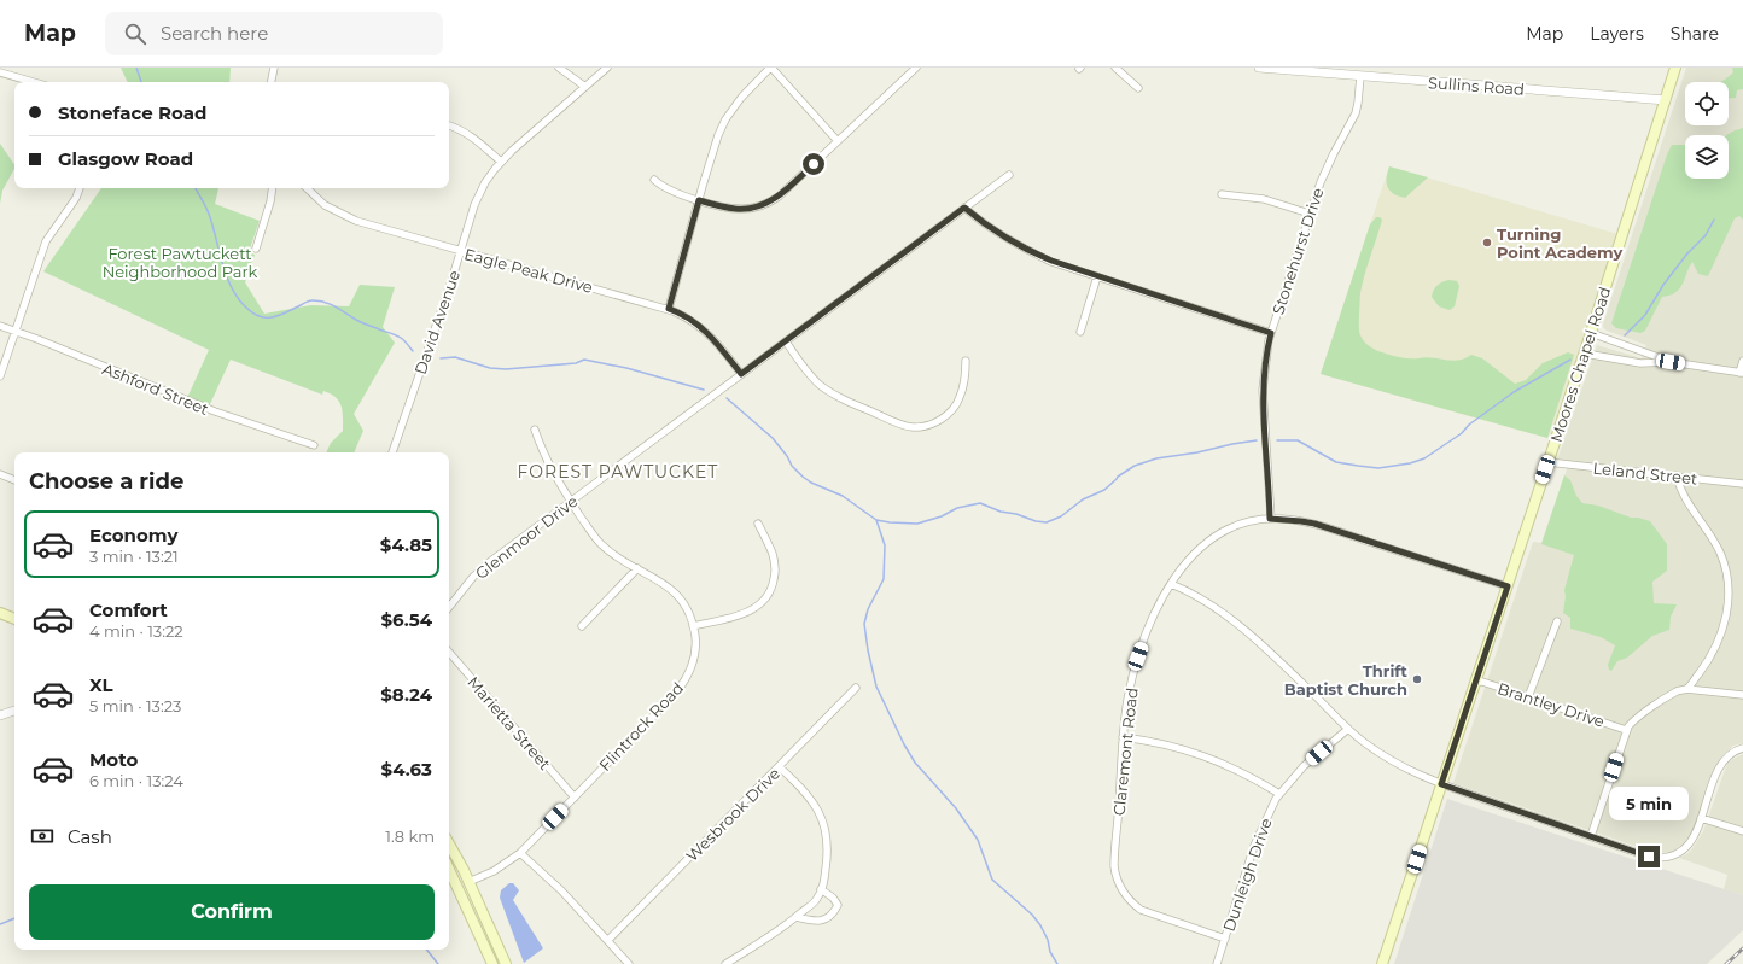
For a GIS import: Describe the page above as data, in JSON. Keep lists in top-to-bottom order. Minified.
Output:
{"streets":{"main road":["Moores Chapel Road"],"street":["Sullins Road","Stonehurst Drive","Eagle Peak Drive","David Avenue","Ashford Street","Leland Street","Glenmoor Drive","Brantley Drive","Marietta Street","Flintrock Road","Claremont Road","Wesbrook Drive","Dunleigh Drive"]},"crossings":[["Sullins Road","Stonehurst Drive"],["Sullins Road","Moores Chapel Road"],["Stonehurst Drive","Claremont Road"],["Eagle Peak Drive","David Avenue"],["Eagle Peak Drive","Glenmoor Drive"],["Moores Chapel Road","Leland Street"],["Moores Chapel Road","Brantley Drive"],["Moores Chapel Road","Claremont Road"],["Glenmoor Drive","Flintrock Road"],["Marietta Street","Flintrock Road"],["Claremont Road","Dunleigh Drive"]],"districts":["FOREST PAWTUCKET"],"parks":["Forest Pawtuckett Neighborhood Park"],"places":["Turning Point Academy","Thrift Baptist Church"],"page":{"header":"Map","search":"Search here","nav":["Map","Layers","Share"],"banner":["Stoneface Road","Glasgow Road"],"heading":"Choose a ride","list":[{"name":"Economy","note":"3 min · 13:21","value":"$4.85"},{"name":"Comfort","note":"4 min · 13:22","value":"$6.54"},{"name":"XL","note":"5 min · 13:23","value":"$8.24"},{"name":"Moto","note":"6 min · 13:24","value":"$4.63"}],"bubble":"5 min","pay":["Cash","1.8 km"],"buttons":"Confirm"}}
